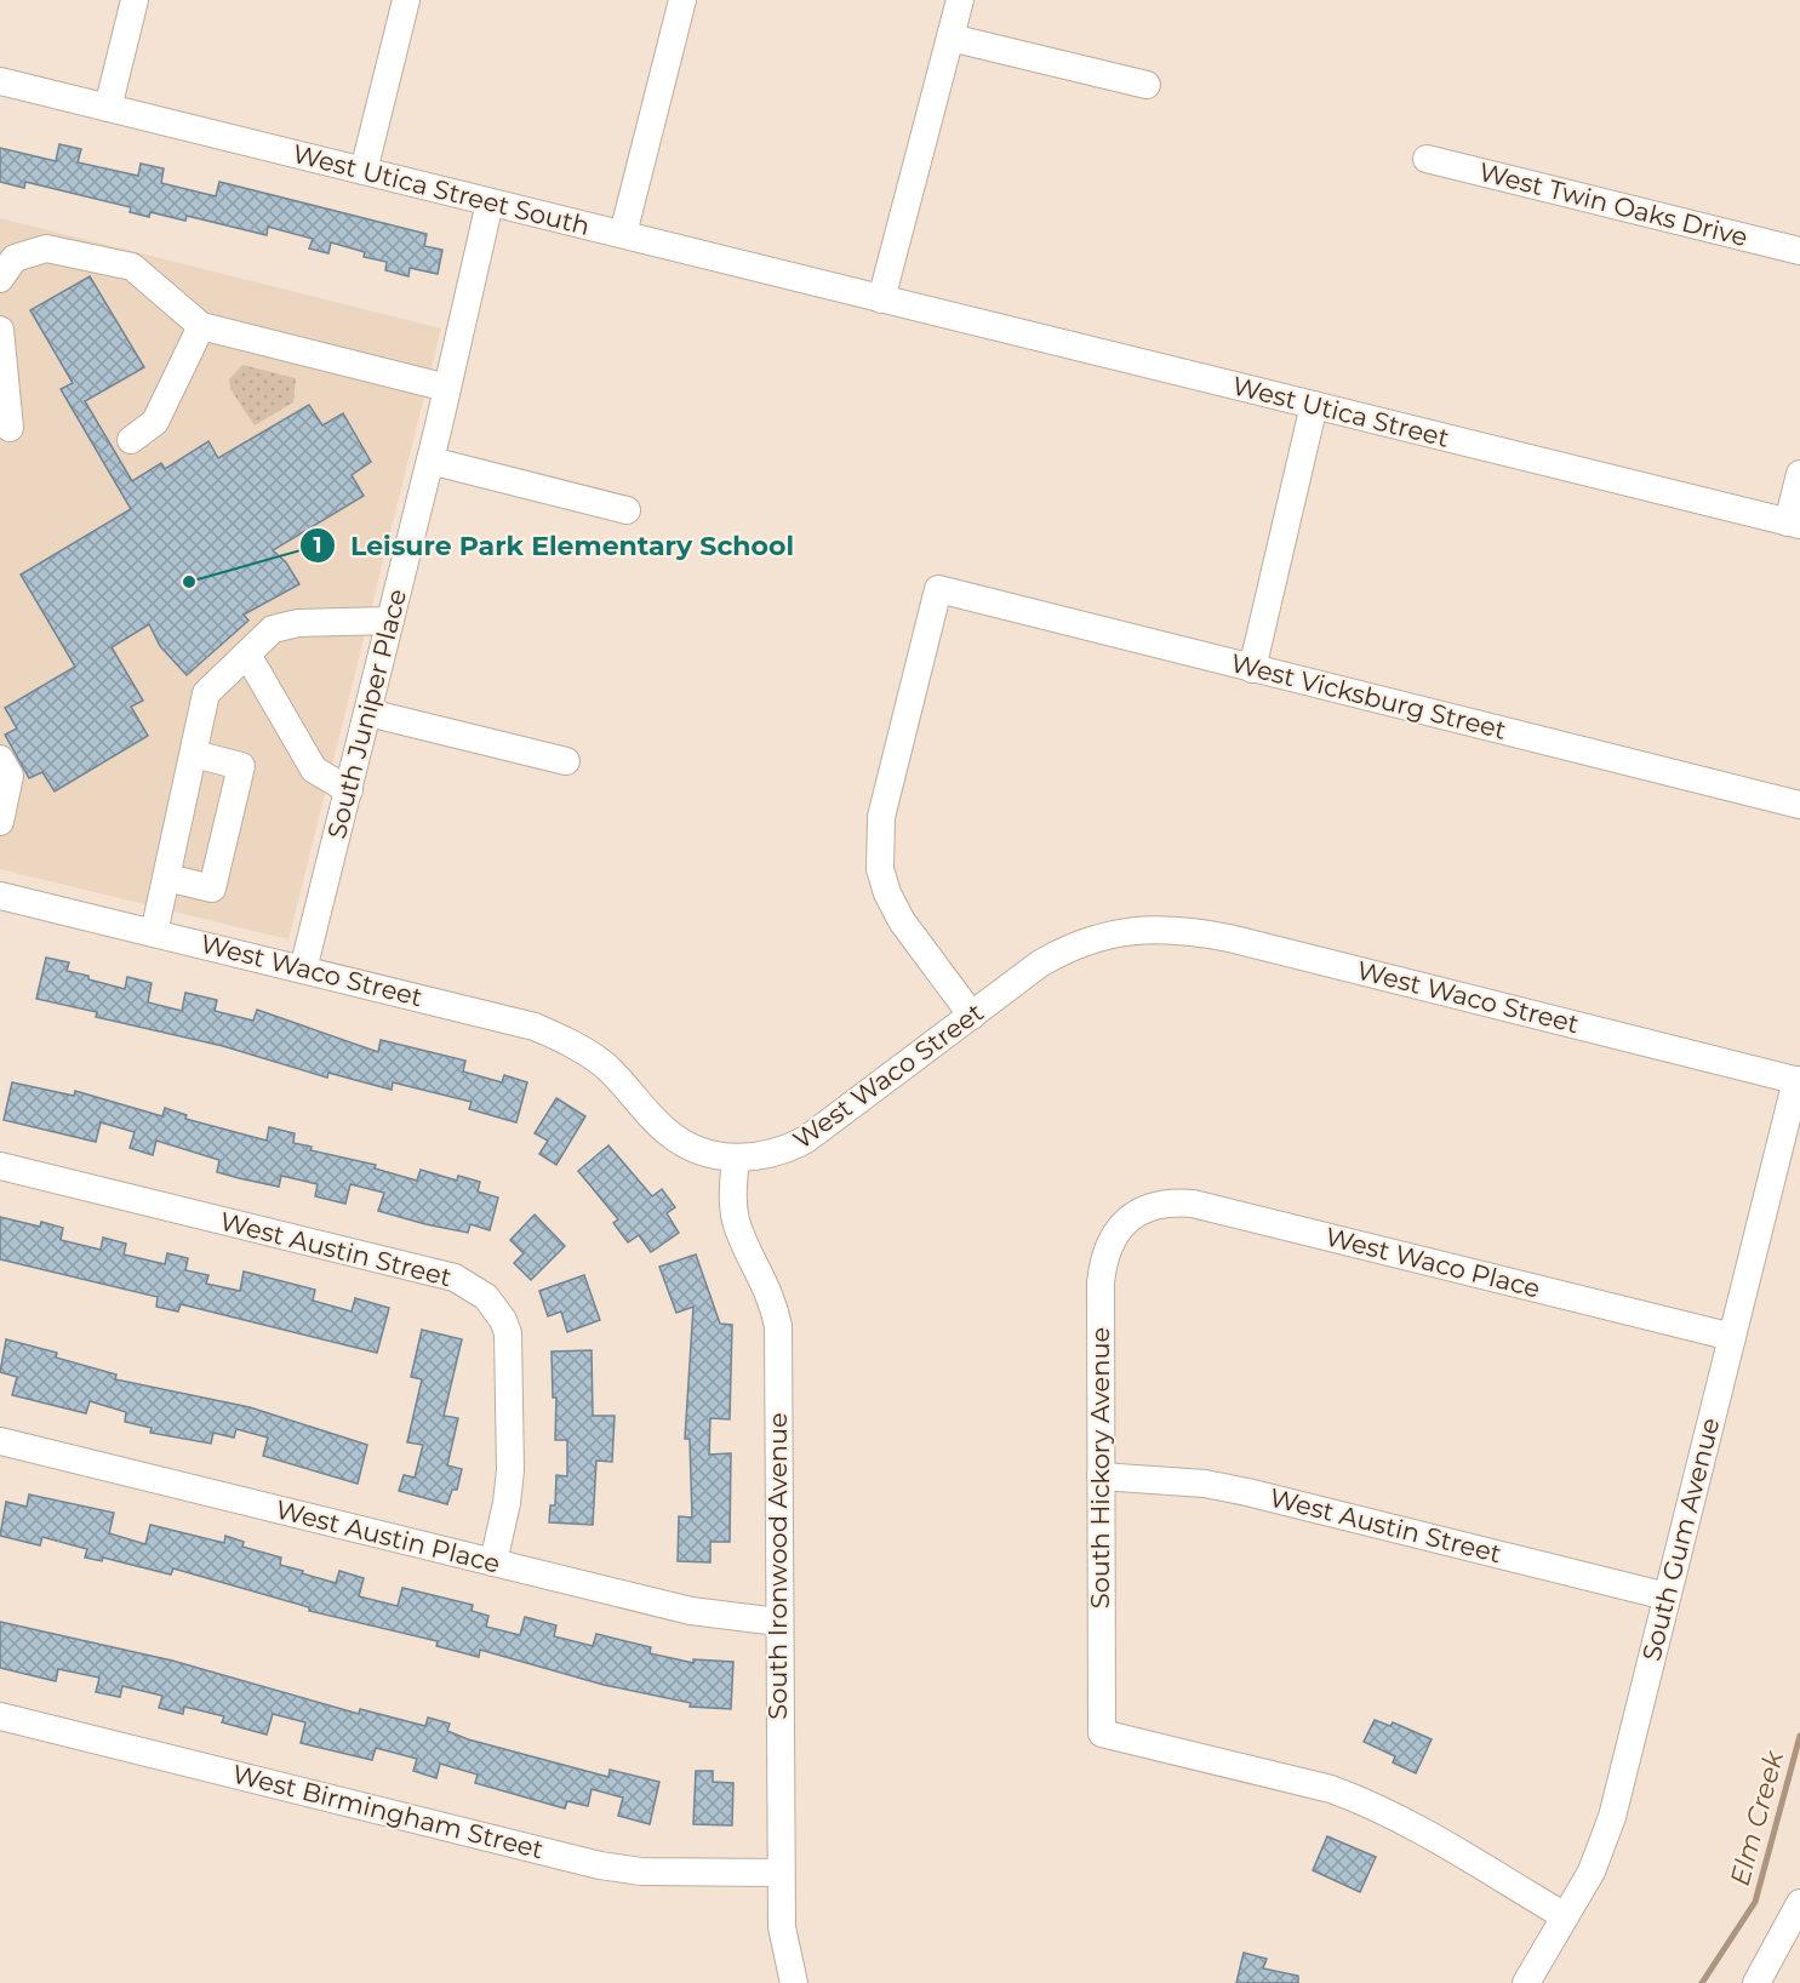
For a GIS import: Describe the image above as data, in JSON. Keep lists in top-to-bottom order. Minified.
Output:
{"streets":{"street":["West Utica Street South","West Twin Oaks Drive","West Utica Street","West Vicksburg Street","South Juniper Place","West Waco Street","West Austin Street","West Waco Place","South Hickory Avenue","West Austin Place","South Gum Avenue","South Ironwood Avenue","West Birmingham Street"]},"crossings":[["West Utica Street South","West Utica Street"],["West Utica Street South","South Juniper Place"],["West Vicksburg Street","West Waco Street"],["South Juniper Place","West Waco Street"],["West Waco Street","South Gum Avenue"],["West Waco Street","South Ironwood Avenue"],["West Austin Street","South Hickory Avenue"],["West Austin Street","West Austin Place"],["West Austin Street","South Gum Avenue"],["West Waco Place","South Hickory Avenue"],["West Waco Place","South Gum Avenue"],["South Hickory Avenue","South Gum Avenue"],["West Austin Place","South Ironwood Avenue"],["South Ironwood Avenue","West Birmingham Street"]],"water":["Elm Creek"],"places":["Leisure Park Elementary School"]}
